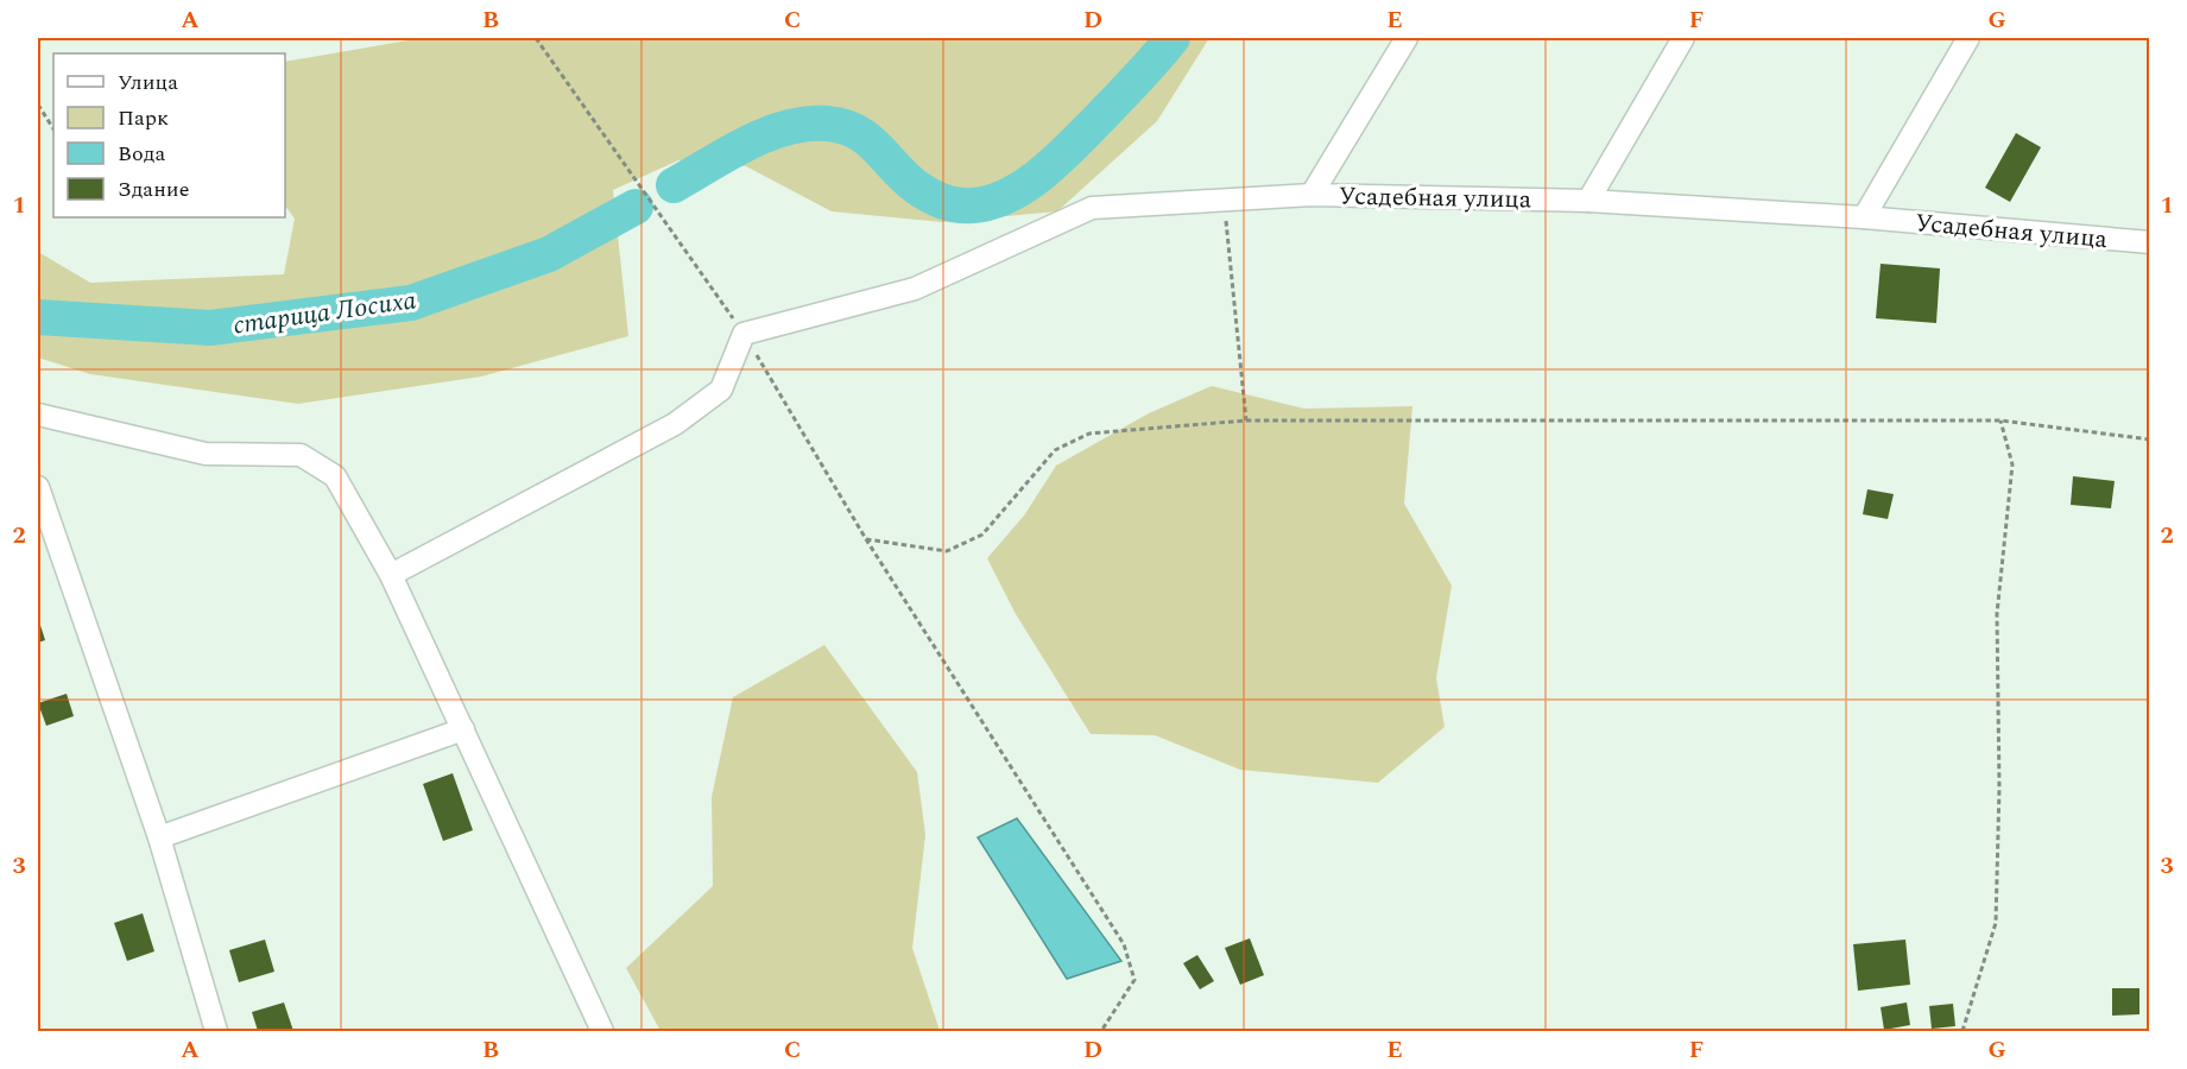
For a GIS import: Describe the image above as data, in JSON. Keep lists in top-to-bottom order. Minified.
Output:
{"streets":{"street":["Усадебная улица"]},"water":["старица Лосиха"],"legend":["Улица","Парк","Вода","Здание"],"grid":{"columns":["A","B","C","D","E","F","G"],"rows":["1","2","3"]}}
